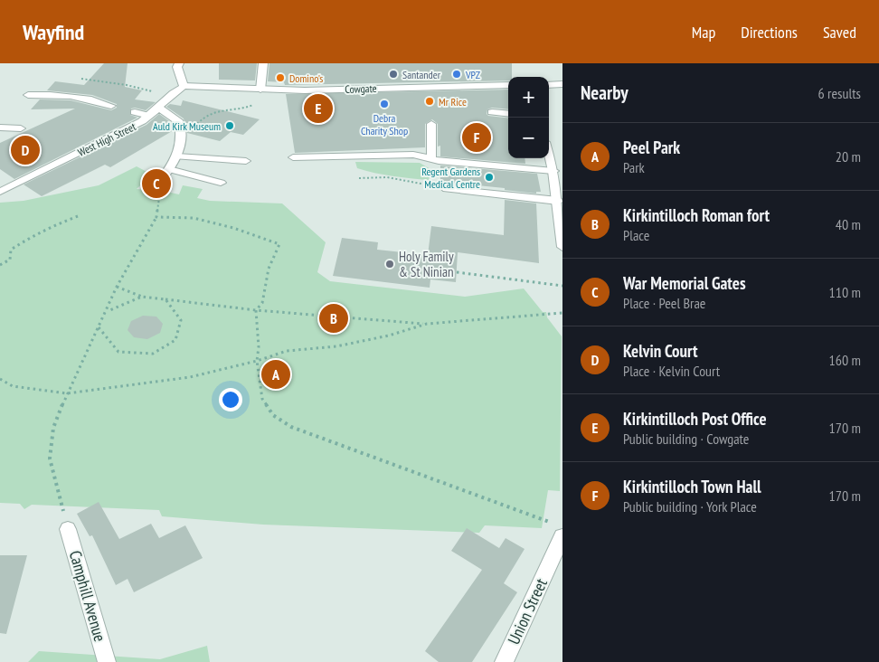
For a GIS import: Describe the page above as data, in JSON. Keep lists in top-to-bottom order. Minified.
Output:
{"streets":{"street":["Cowgate","West High Street","Camphill Avenue","Union Street"]},"crossings":[["Cowgate","West High Street"]],"places":["Santander","VPZ","Domino's","Mr Rice","Debra Charity Shop","Auld Kirk Museum","Regent Gardens Medical Centre","Holy Family & St Ninian"],"page":{"header":"Wayfind","nav":["Map","Directions","Saved"],"heading":["Nearby","6 results"],"map_buttons":["+","−"],"pins":["E","F","D","C","B","A"],"list":[{"mark":"A","name":"Peel Park","note":"Park","value":"20 m"},{"mark":"B","name":"Kirkintilloch Roman fort","note":"Place","value":"40 m"},{"mark":"C","name":"War Memorial Gates","note":"Place · Peel Brae","value":"110 m"},{"mark":"D","name":"Kelvin Court","note":"Place · Kelvin Court","value":"160 m"},{"mark":"E","name":"Kirkintilloch Post Office","note":"Public building · Cowgate","value":"170 m"},{"mark":"F","name":"Kirkintilloch Town Hall","note":"Public building · York Place","value":"170 m"}]}}
